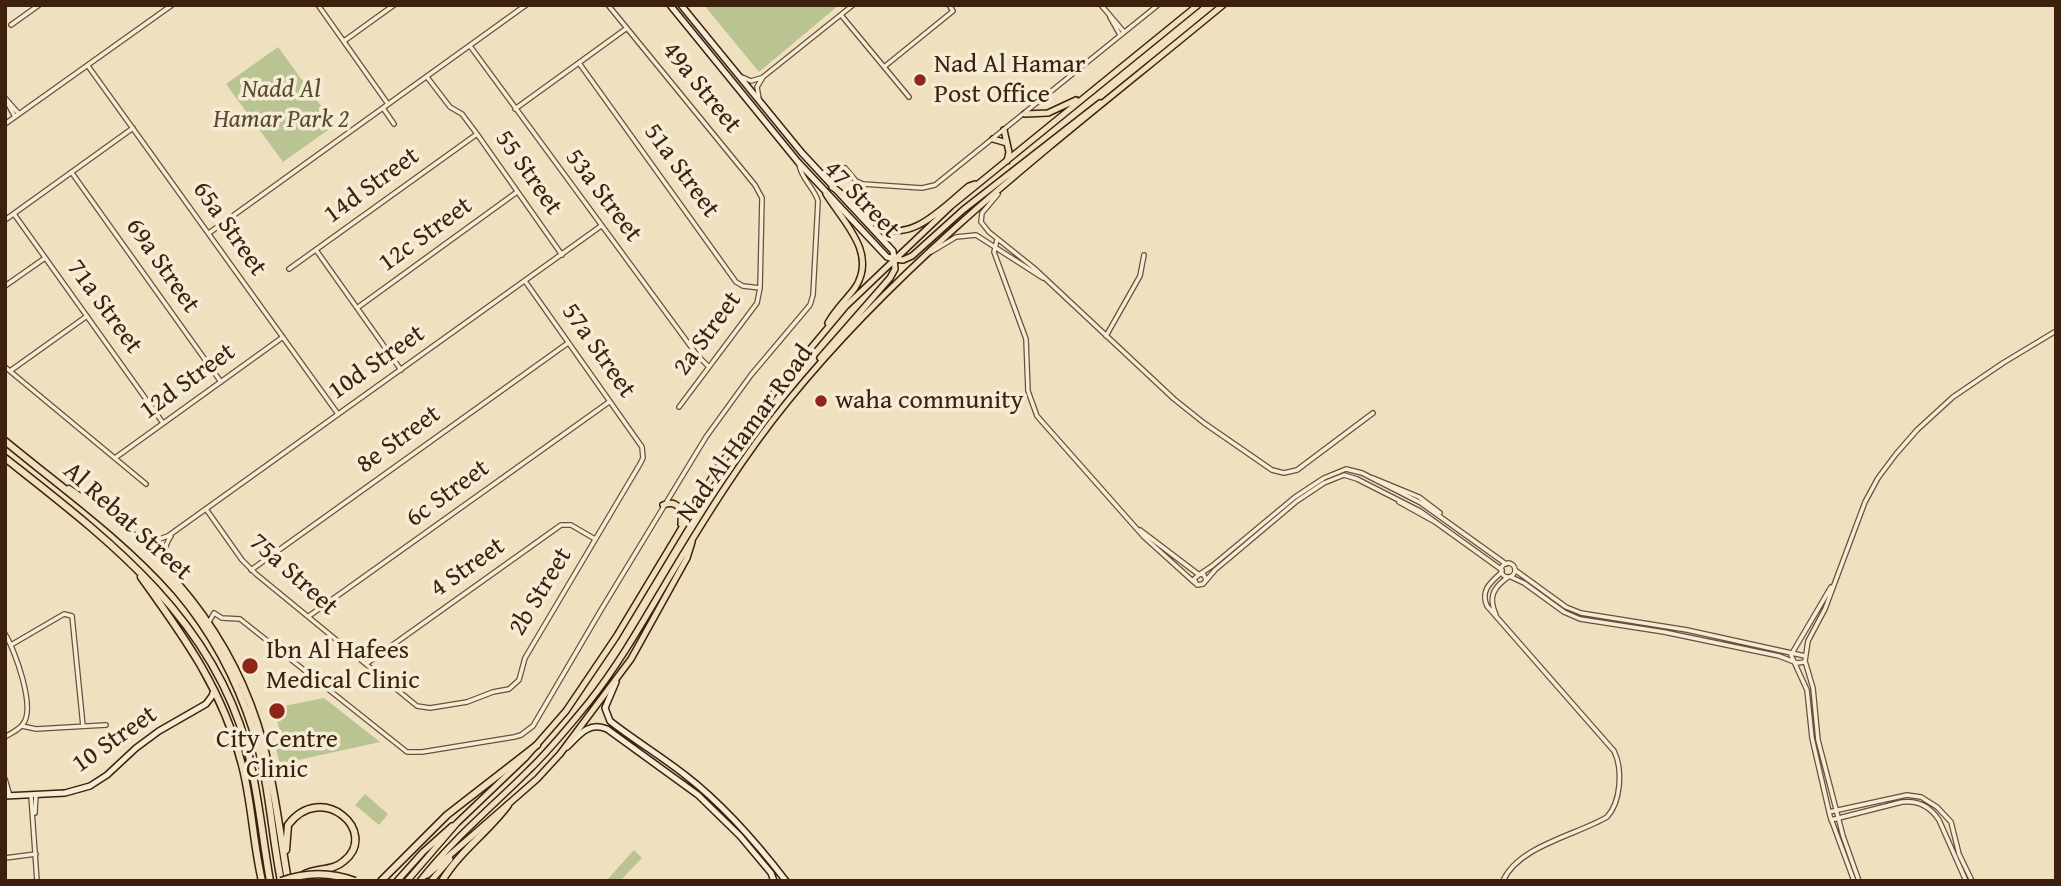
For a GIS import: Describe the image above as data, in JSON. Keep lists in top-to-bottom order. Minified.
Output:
{"streets":{"highway":["Al Rebat Street"],"main road":["Nad Al Hamar Road"],"street":["49a Street","51a Street","55 Street","14d Street","53a Street","47 Street","65a Street","12c Street","69a Street","71a Street","2a Street","57a Street","10d Street","12d Street","8e Street","6c Street","4 Street","75a Street","2b Street","10 Street"]},"crossings":[["49a Street","2a Street"],["51a Street","2a Street"],["55 Street","14d Street"],["55 Street","12c Street"],["55 Street","10d Street"],["53a Street","2a Street"],["53a Street","10d Street"],["47 Street","Nad Al Hamar Road"],["65a Street","10d Street"],["65a Street","12d Street"],["69a Street","12d Street"],["71a Street","12d Street"],["57a Street","10d Street"],["57a Street","8e Street"],["57a Street","6c Street"],["57a Street","2b Street"],["10d Street","75a Street"],["8e Street","75a Street"],["6c Street","75a Street"],["4 Street","75a Street"],["4 Street","2b Street"],["75a Street","2b Street"]],"parks":["Nadd Al Hamar Park 2"],"places":["Nad Al Hamar Post Office","waha community","Ibn Al Hafees Medical Clinic","City Centre Clinic"]}
